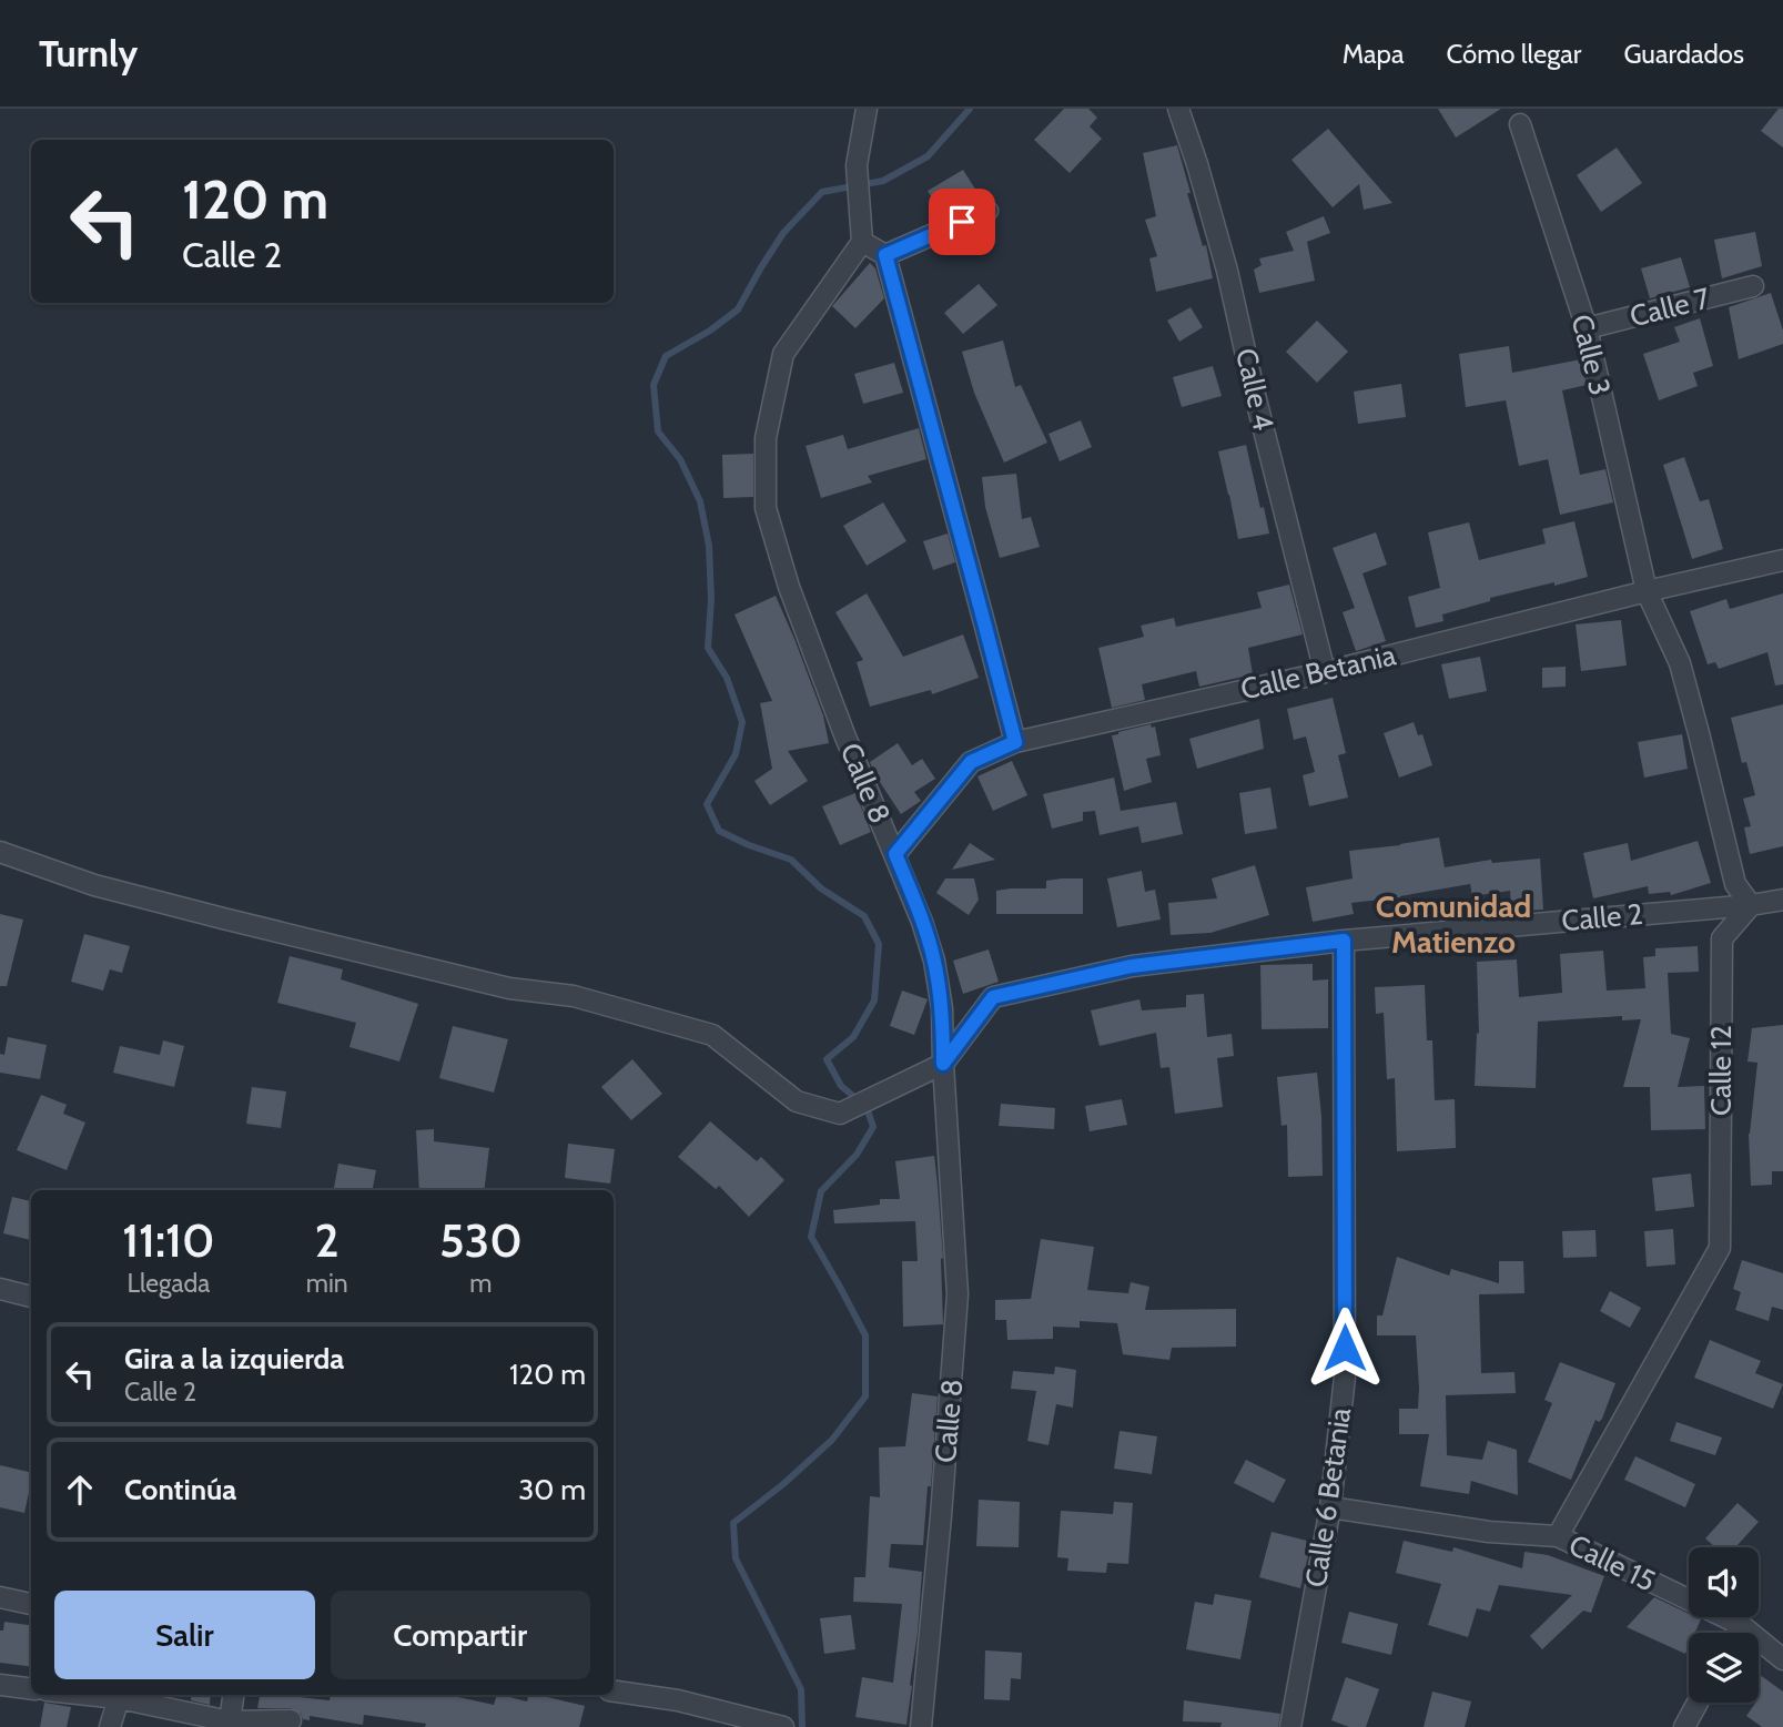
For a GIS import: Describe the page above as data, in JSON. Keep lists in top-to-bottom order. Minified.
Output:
{"streets":{"street":["Calle 7","Calle 3","Calle 4","Calle Betania","Calle 8","Calle 2","Calle 12","Calle 6 Betania","Calle 15"]},"crossings":[["Calle 7","Calle 3"],["Calle 3","Calle Betania"],["Calle 4","Calle Betania"],["Calle Betania","Calle 8"],["Calle 8","Calle 2"],["Calle 2","Calle 12"],["Calle 2","Calle 6 Betania"],["Calle 12","Calle 15"],["Calle 6 Betania","Calle 15"]],"districts":["Comunidad Matienzo"],"page":{"header":"Turnly","nav":["Mapa","Cómo llegar","Guardados"],"turn":["120 m","Calle 2"],"eta":["11:10","Llegada","2","min","530","m"],"list":[{"name":"Gira a la izquierda","note":"Calle 2","value":"120 m"},{"name":"Continúa","value":"30 m"}],"buttons":["Salir","Compartir"]}}
